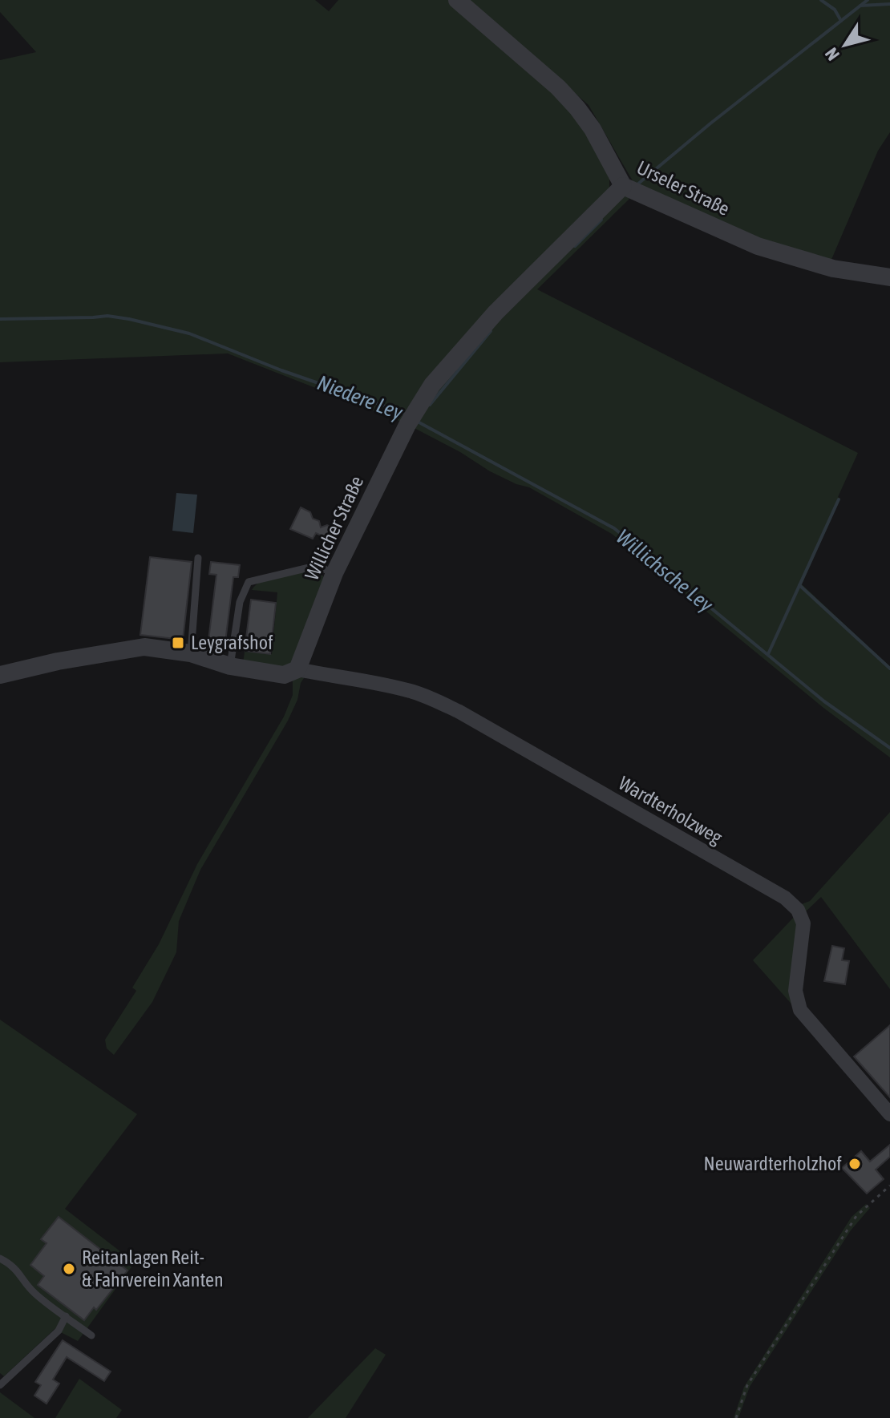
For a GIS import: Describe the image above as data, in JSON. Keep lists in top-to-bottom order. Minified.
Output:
{"streets":{"street":["Urseler Straße","Willicher Straße","Wardterholzweg"]},"crossings":[["Urseler Straße","Willicher Straße"],["Willicher Straße","Wardterholzweg"]],"water":["Niedere Ley","Willichsche Ley"],"places":{"transit":["Leygrafshof"],"other":["Neuwardterholzhof","Reitanlagen Reit- & Fahrverein Xanten"]},"north":"bottom left"}
